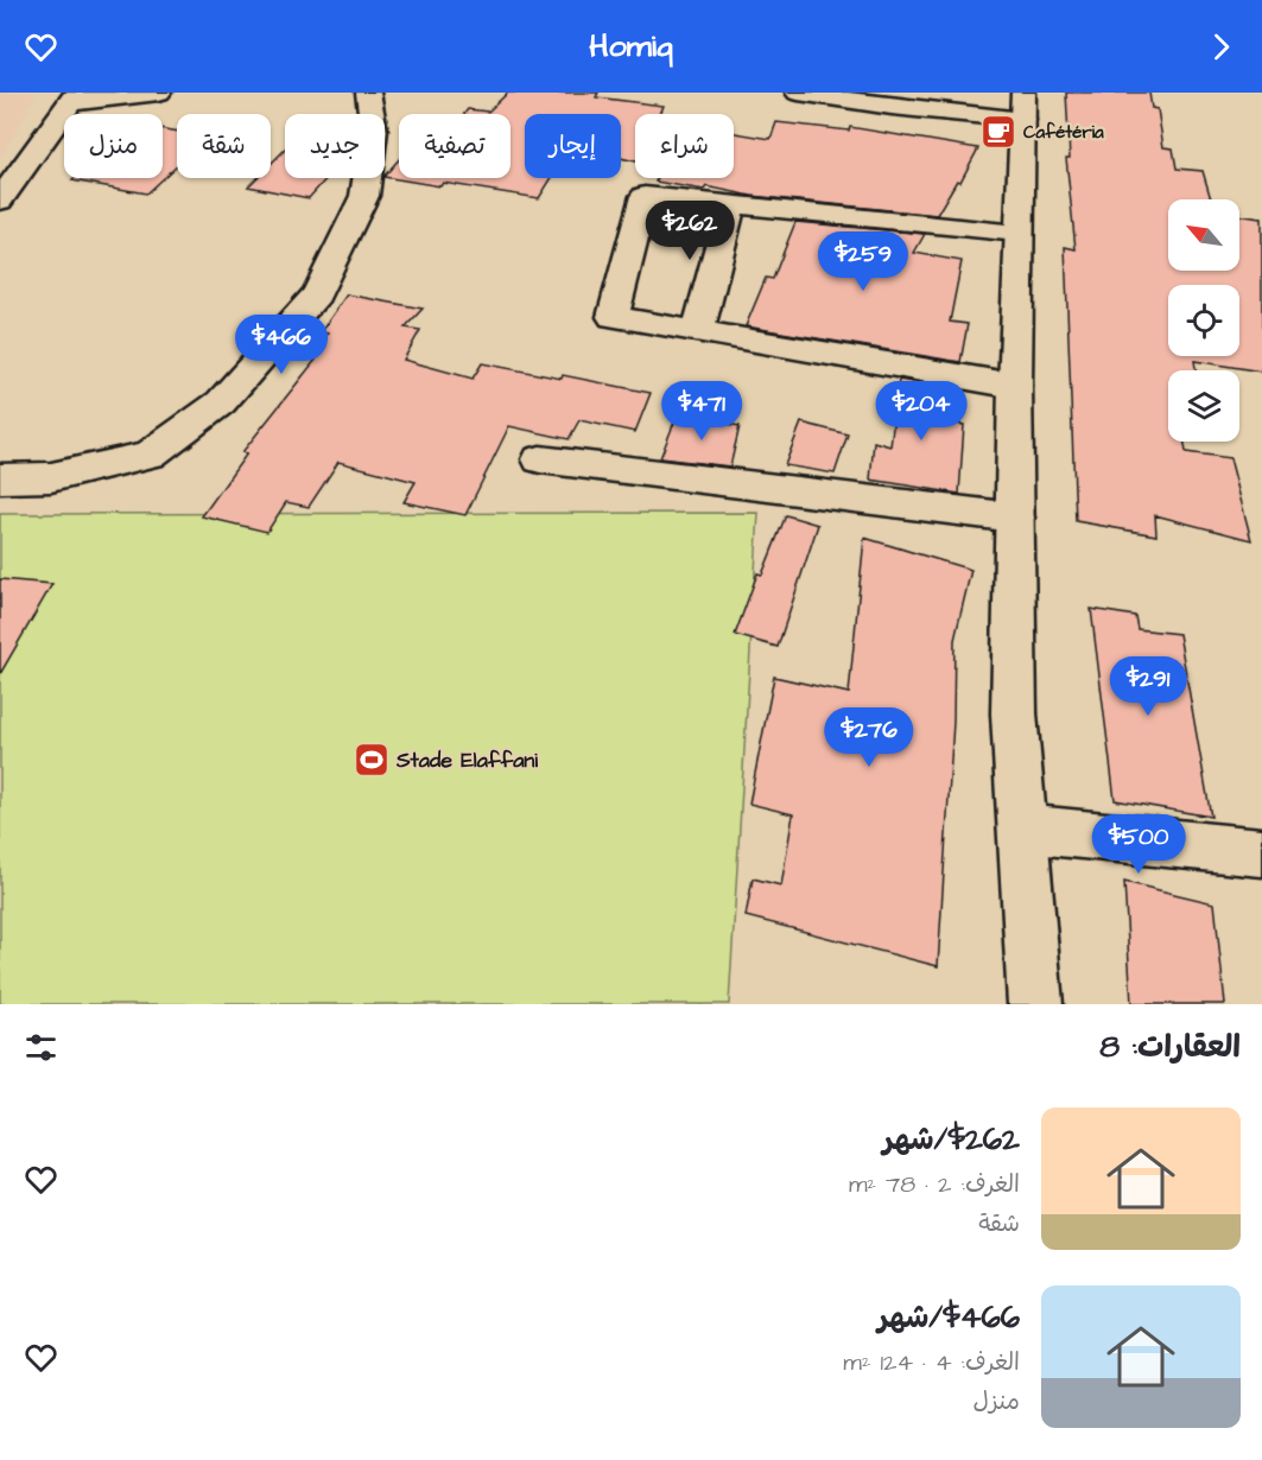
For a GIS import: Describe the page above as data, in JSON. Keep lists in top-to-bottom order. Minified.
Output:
{"places":{"cafe":["Cafétéria"],"sports":["Stade Elaffani"]},"north":"top left","page":{"header":"Homiq","chip":["شراء","إيجار","تصفية","جديد","شقة","منزل"],"price":["$262","$259","$466","$471","$204","$291","$276","$500"],"heading":"العقارات: 8","list":[{"name":"$262/شهر","note":"الغرف: 2 · 78 m² · شقة"},{"name":"$466/شهر","note":"الغرف: 4 · 124 m² · منزل"}]}}
